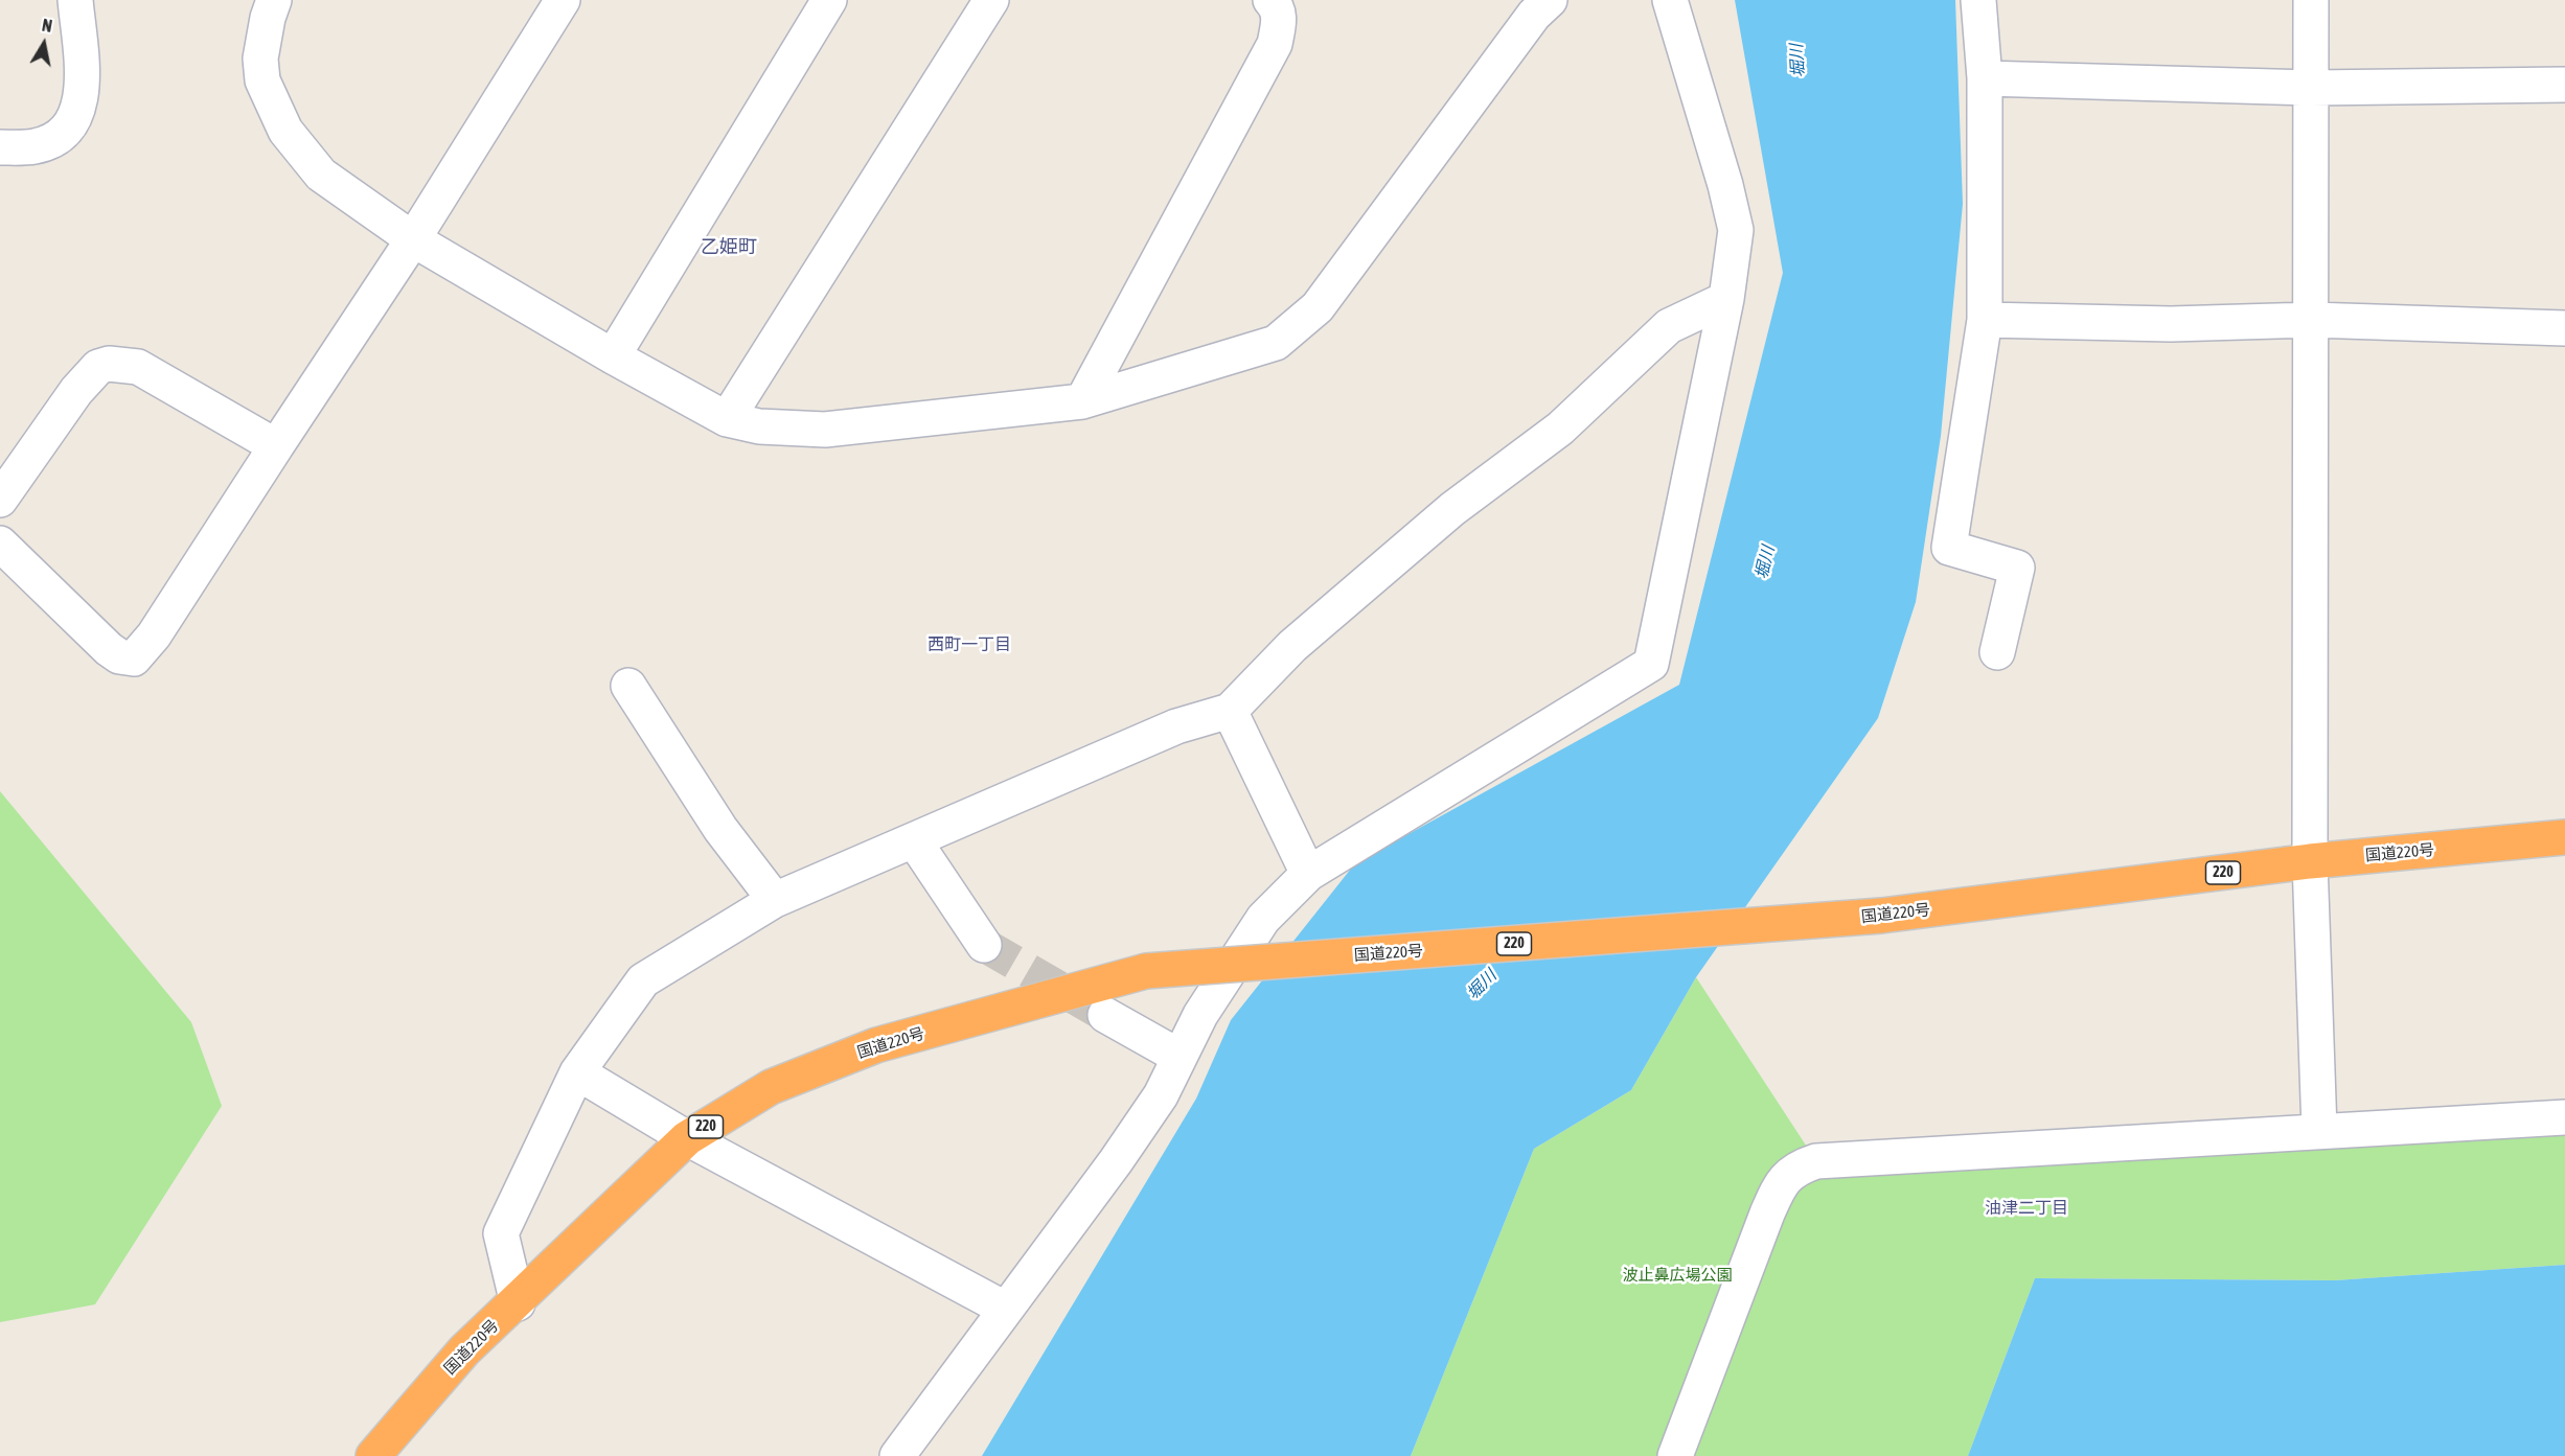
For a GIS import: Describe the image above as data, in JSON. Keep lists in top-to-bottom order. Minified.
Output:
{"streets":{"highway":["国道220号","220"]},"districts":["乙姫町","西町一丁目","油津二丁目"],"water":["堀川"],"parks":["波止鼻広場公園"],"north":"top"}
